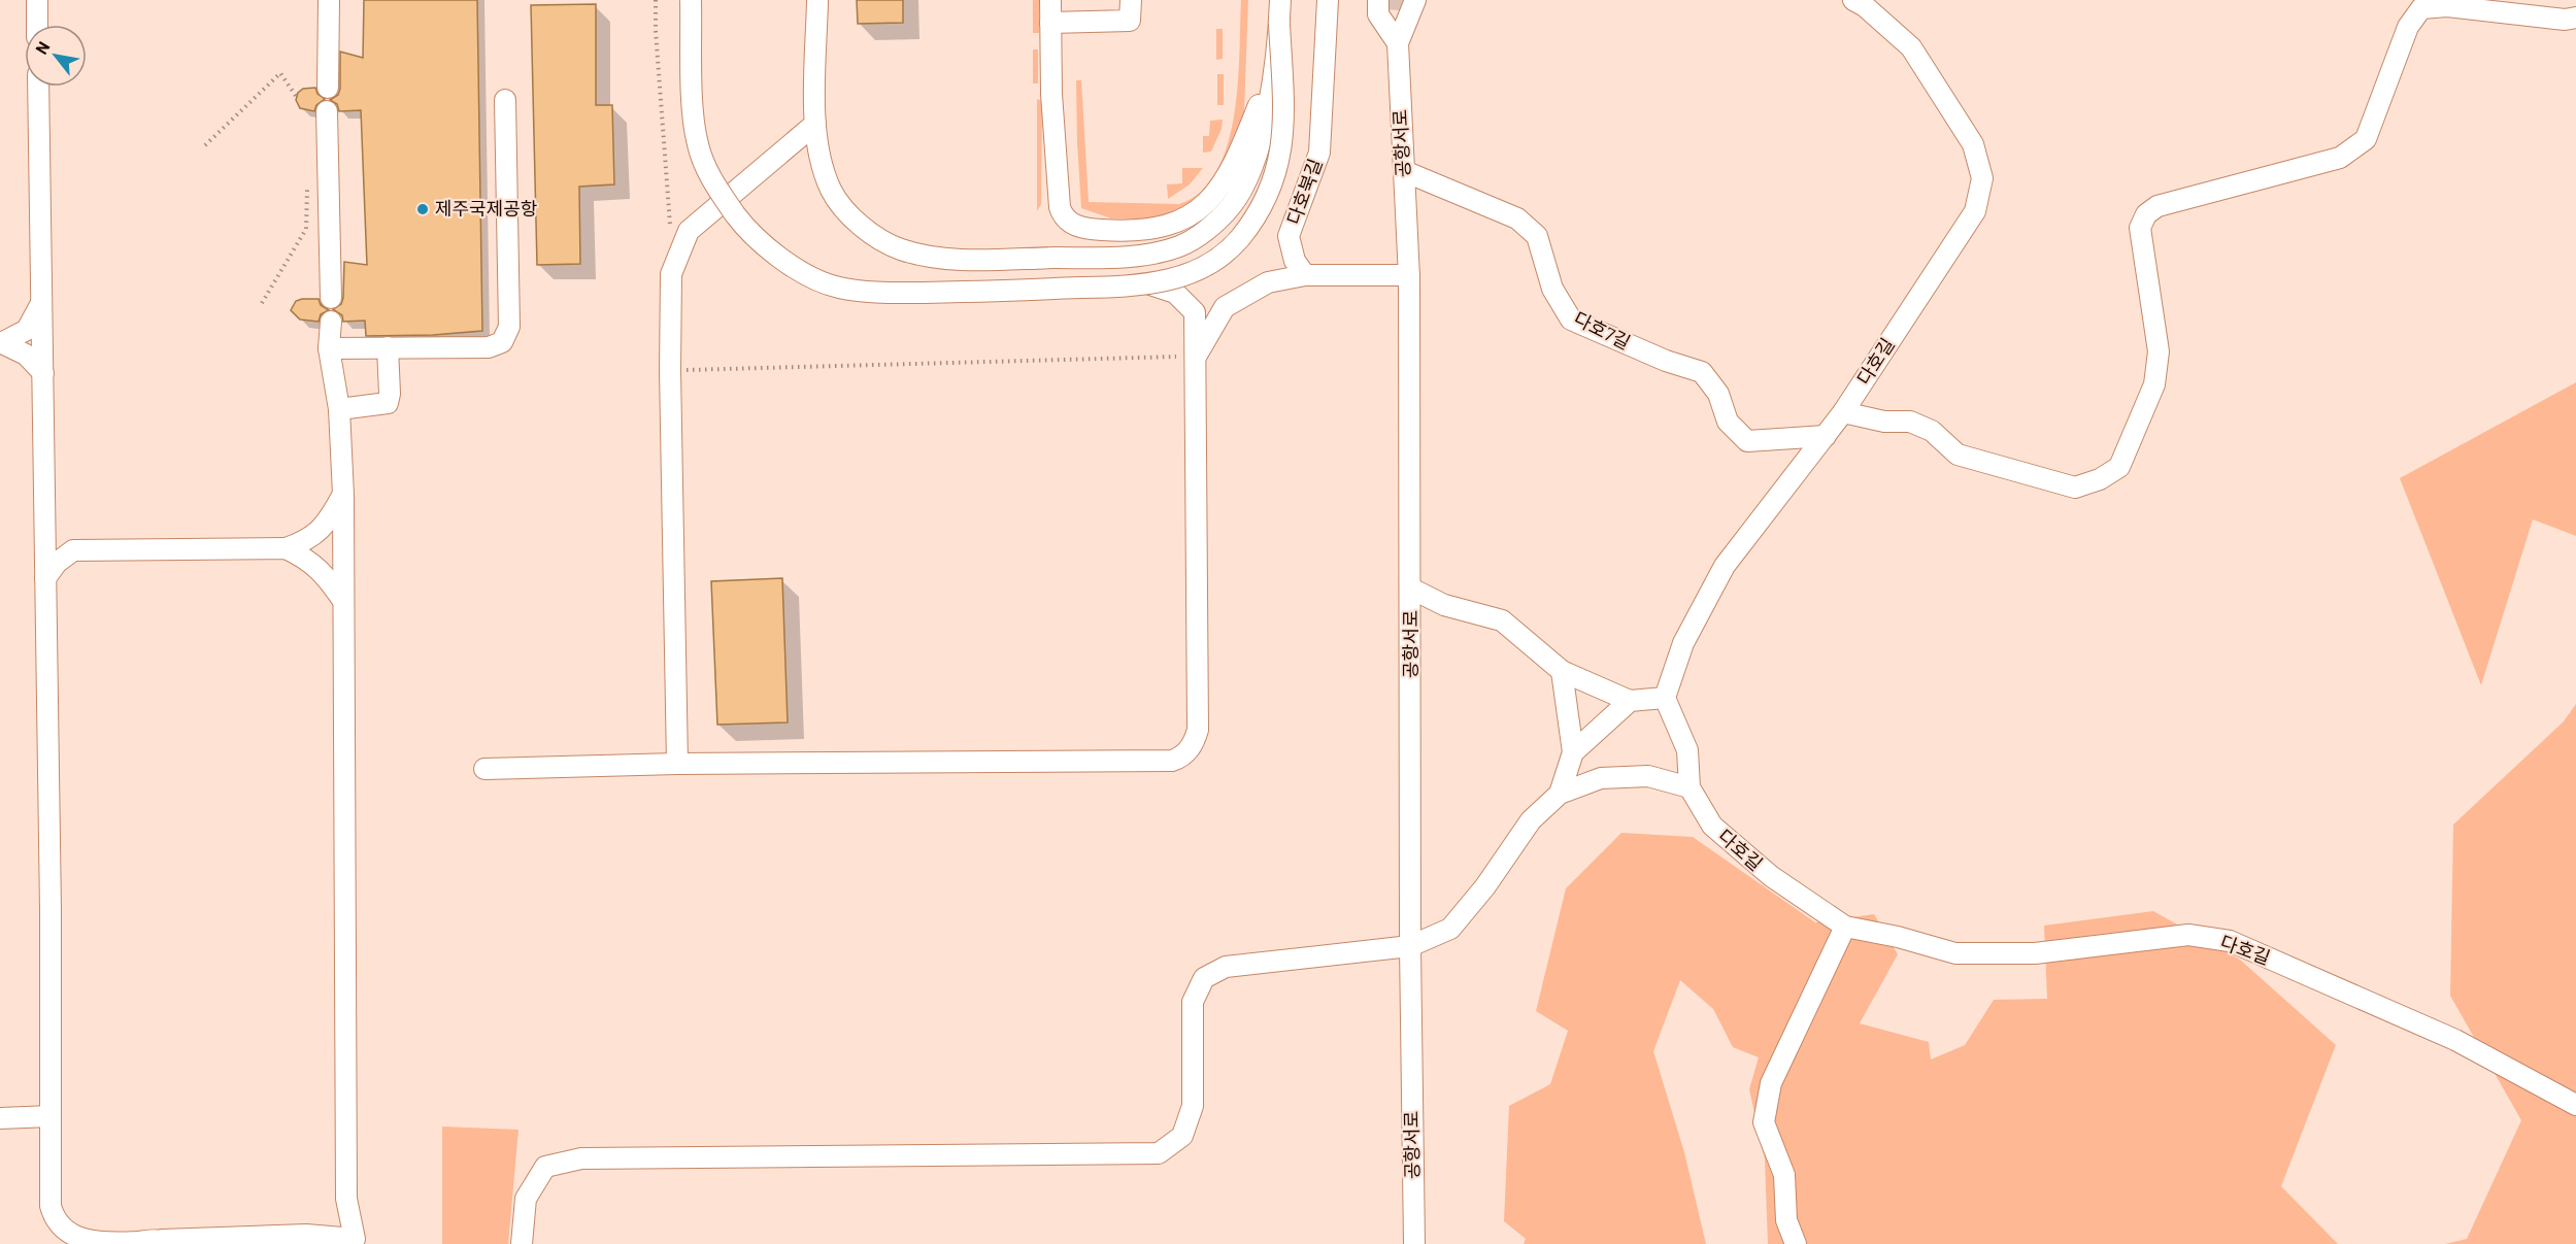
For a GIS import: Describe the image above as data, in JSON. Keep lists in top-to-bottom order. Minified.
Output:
{"streets":{"street":["공항서로","다호북길","다호7길","다호길"]},"crossings":[["공항서로","다호7길"],["다호7길","다호길"]],"places":["제주국제공항"],"north":"top left"}
